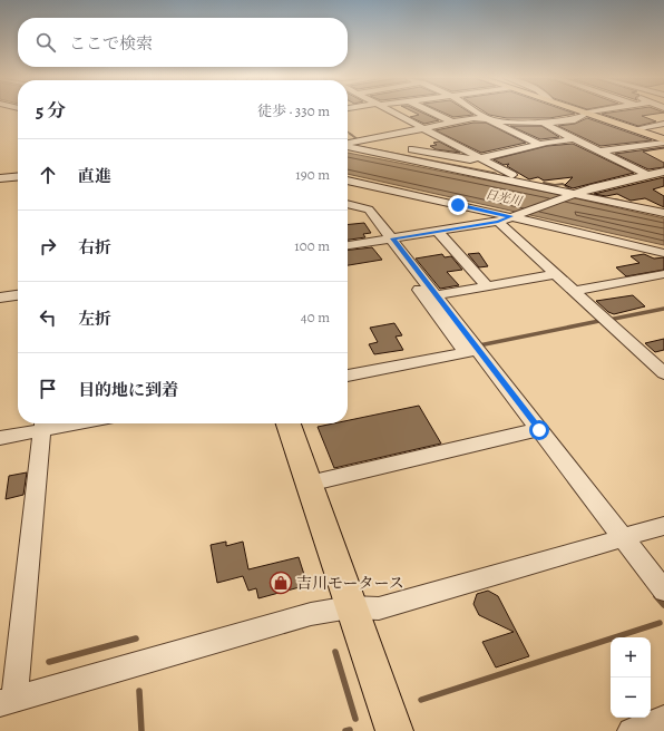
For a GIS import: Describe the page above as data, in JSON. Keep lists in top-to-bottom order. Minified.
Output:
{"water":["日光川"],"places":{"shop":["吉川モータース"]},"page":{"search":"ここで検索","heading":["5 分","徒歩 · 330 m"],"list":[["直進","190 m"],["右折","100 m"],["左折","40 m"],"目的地に到着"],"map_buttons":["+","−"]}}
